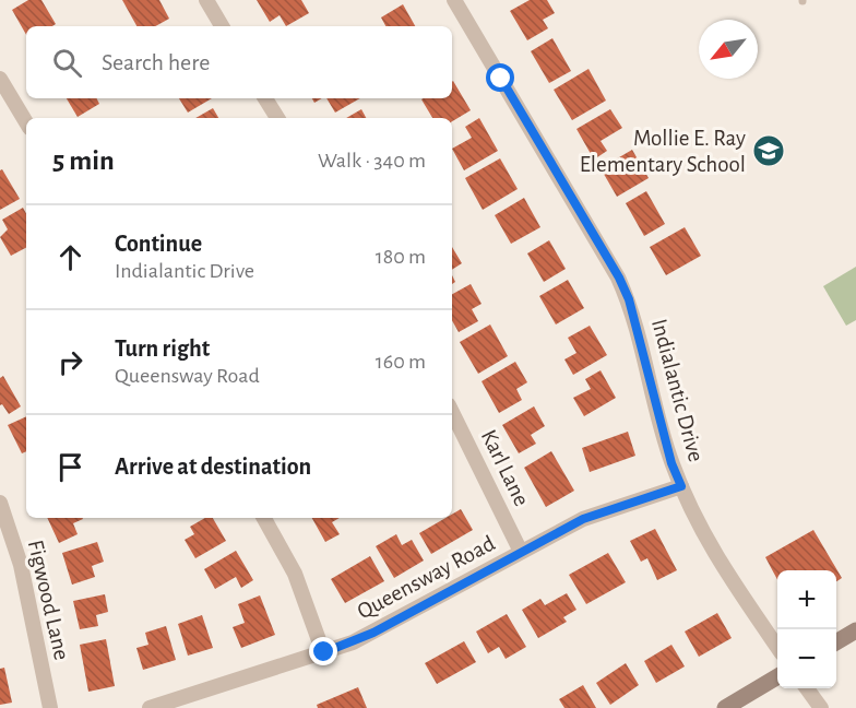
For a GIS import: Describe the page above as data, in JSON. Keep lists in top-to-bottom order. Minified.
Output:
{"streets":{"street":["Indialantic Drive","Karl Lane","Queensway Road","Figwood Lane"]},"crossings":[["Indialantic Drive","Queensway Road"],["Karl Lane","Queensway Road"]],"places":{"school or university":["Mollie E. Ray Elementary School"]},"north":"bottom left","page":{"search":"Search here","heading":["5 min","Walk · 340 m"],"list":[["Continue","Indialantic Drive","180 m"],["Turn right","Queensway Road","160 m"],"Arrive at destination"],"map_buttons":["+","−"]}}
